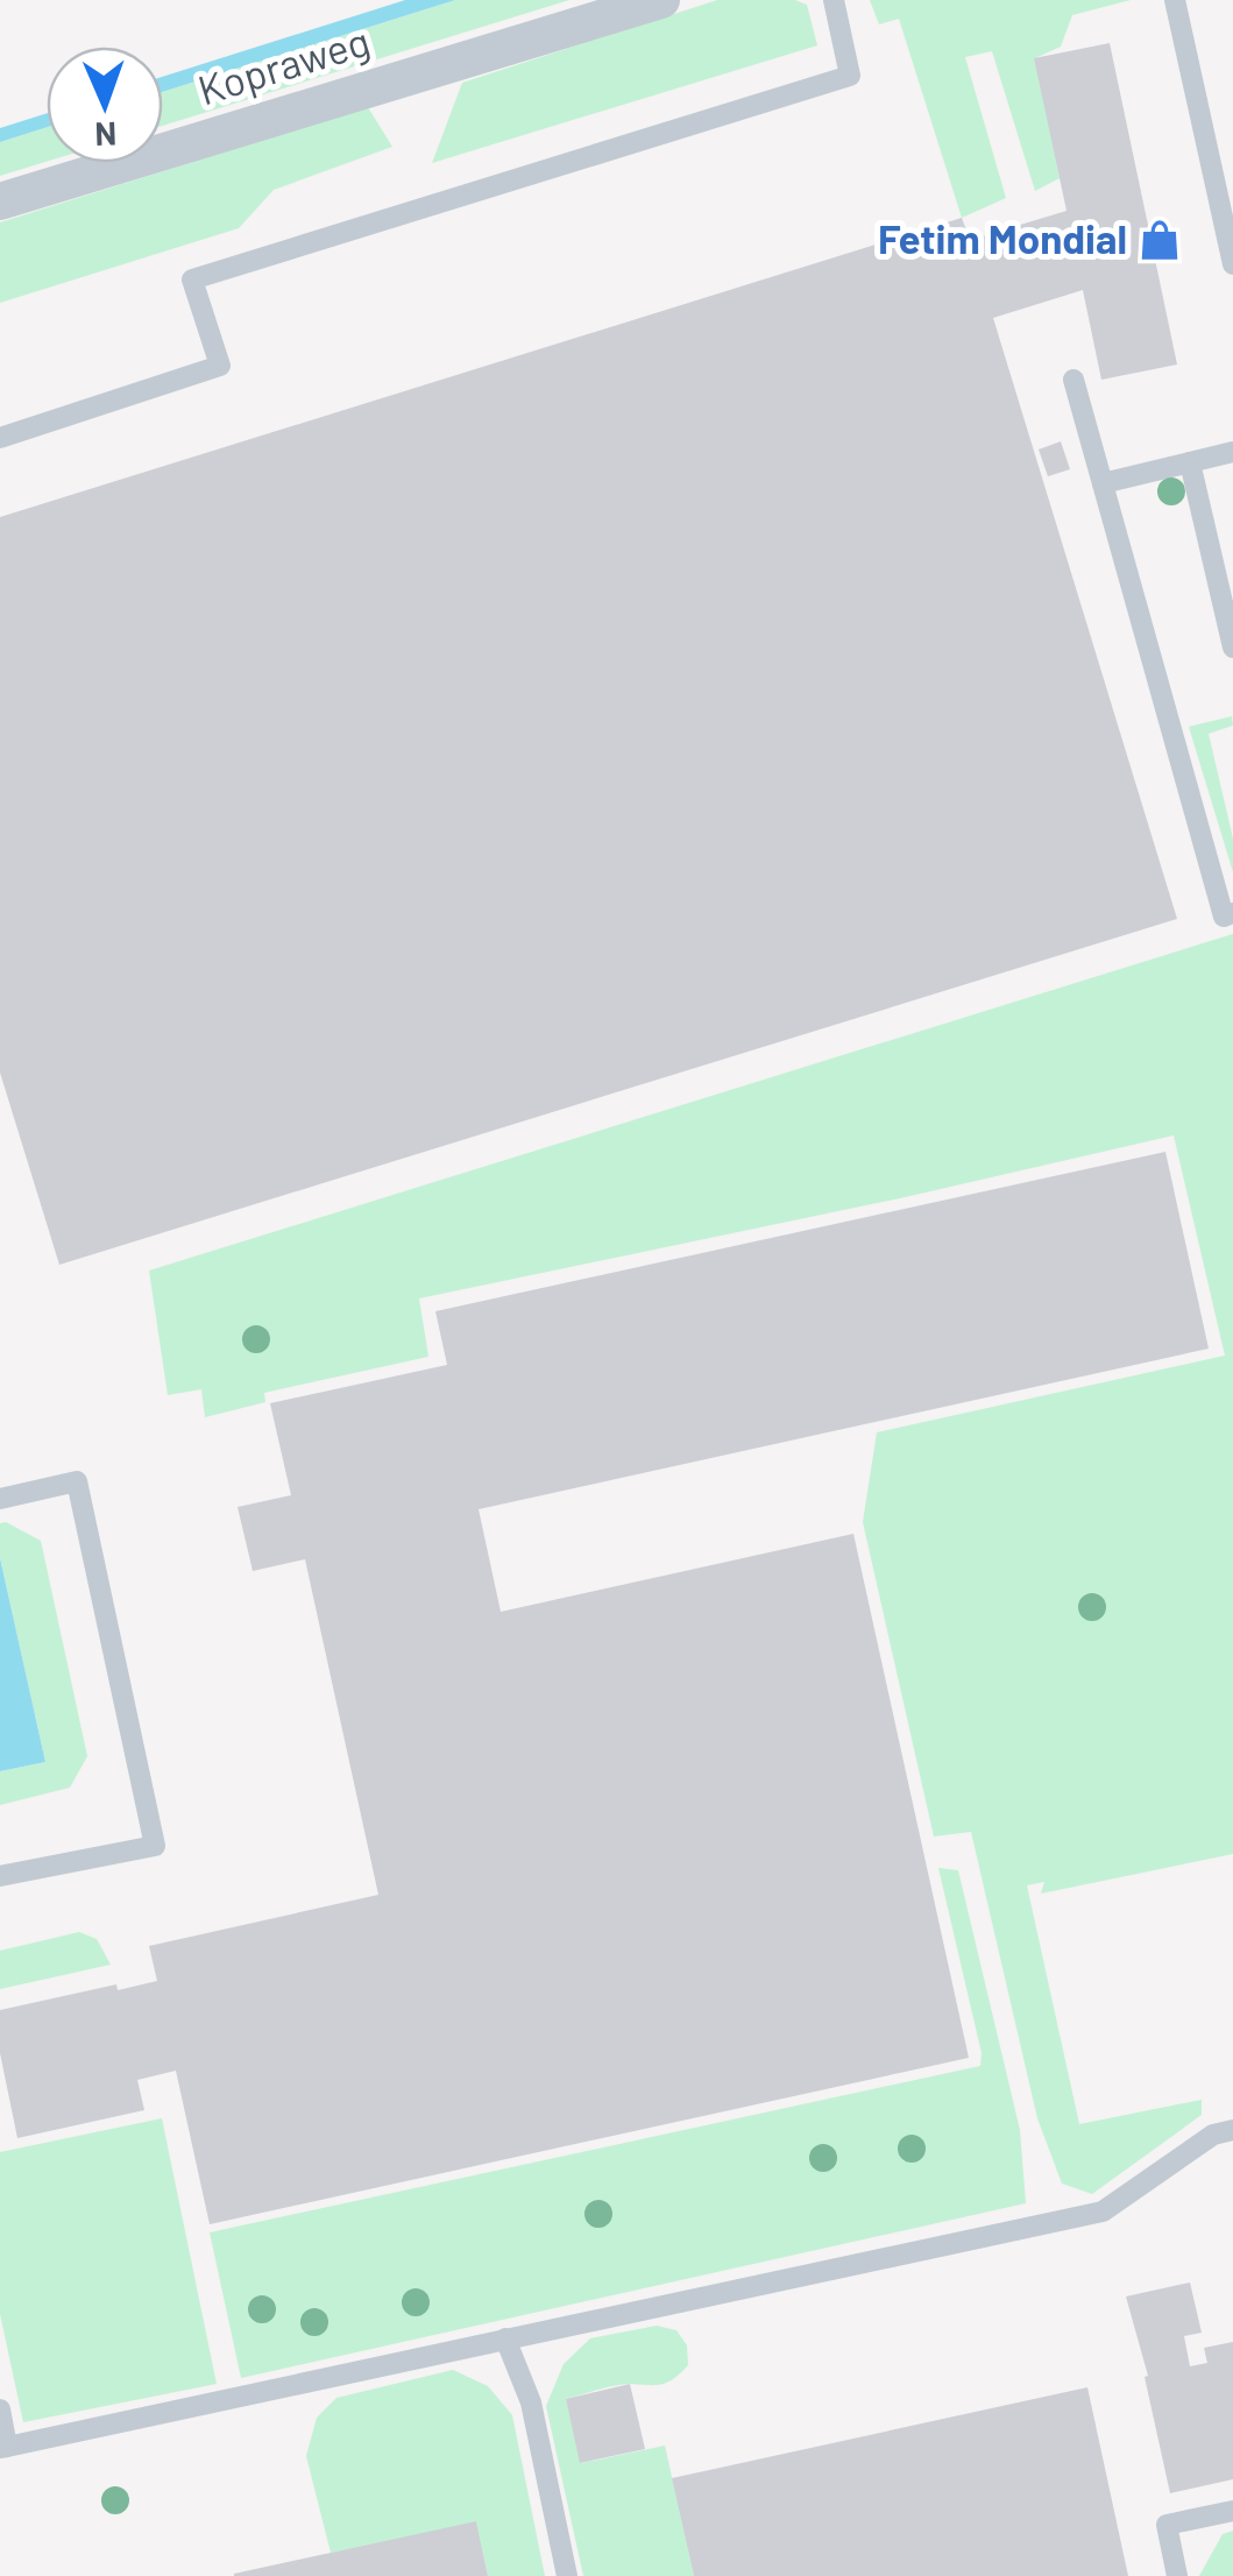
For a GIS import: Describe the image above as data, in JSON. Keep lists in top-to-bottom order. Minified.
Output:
{"streets":{"street":["Kopraweg"]},"places":{"shop":["Fetim Mondial"]},"north":"bottom"}
